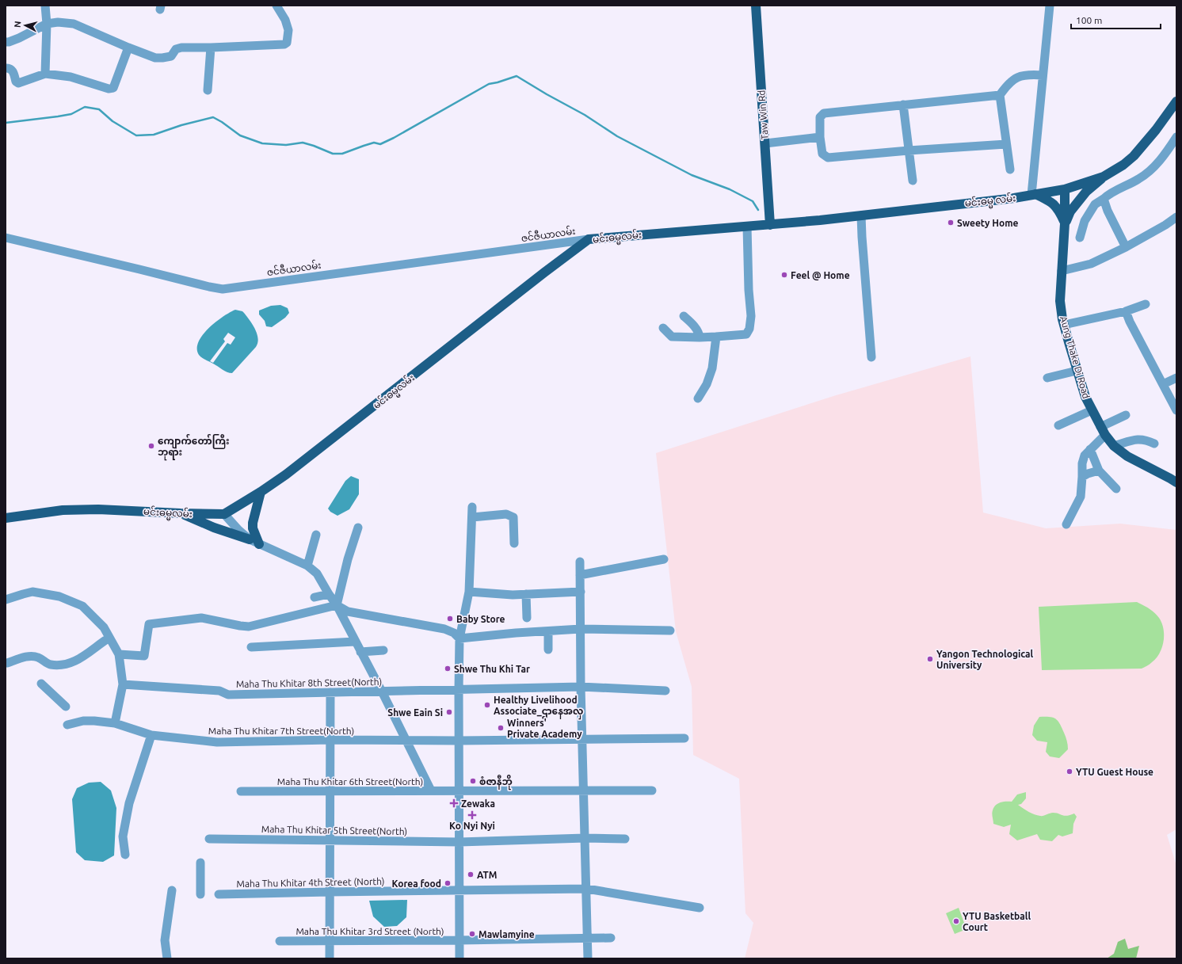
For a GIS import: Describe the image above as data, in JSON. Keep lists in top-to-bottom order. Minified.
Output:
{"streets":{"main road":["Taw Win Rd","မင်းဓမ္မ လမ်း","မင်းဓမ္မလမ်း","Aung Thake Di Road"],"street":["ဇင်ဇီယာလမ်း","Maha Thu Khitar 8th Street(North)","Maha Thu Khitar 7th Street(North)","Maha Thu Khitar 6th Street(North)","Maha Thu Khitar 5th Street(North)","Maha Thu Khitar 4th Street (North)","Maha Thu Khitar 3rd Street (North)"]},"crossings":[["Taw Win Rd","မင်းဓမ္မ လမ်း"],["Taw Win Rd","မင်းဓမ္မလမ်း"],["မင်းဓမ္မ လမ်း","မင်းဓမ္မလမ်း"],["မင်းဓမ္မ လမ်း","Aung Thake Di Road"],["ဇင်ဇီယာလမ်း","မင်းဓမ္မလမ်း"]],"places":{"other":["Sweety Home","Feel @ Home","ကျောက်တော်ကြီး ဘုရား","Baby Store","Yangon Technological University","Shwe Thu Khi Tar","Healthy Livelihood Associate_ဌာနေအလှ","Shwe Eain Si","Winners' Private Academy","YTU Guest House","စံဇာနီဘို","ATM","Korea food","YTU Basketball Court","Mawlamyine"],"health":["Zewaka","Ko Nyi Nyi"]},"scale_bar":"100 m","north":"left"}
